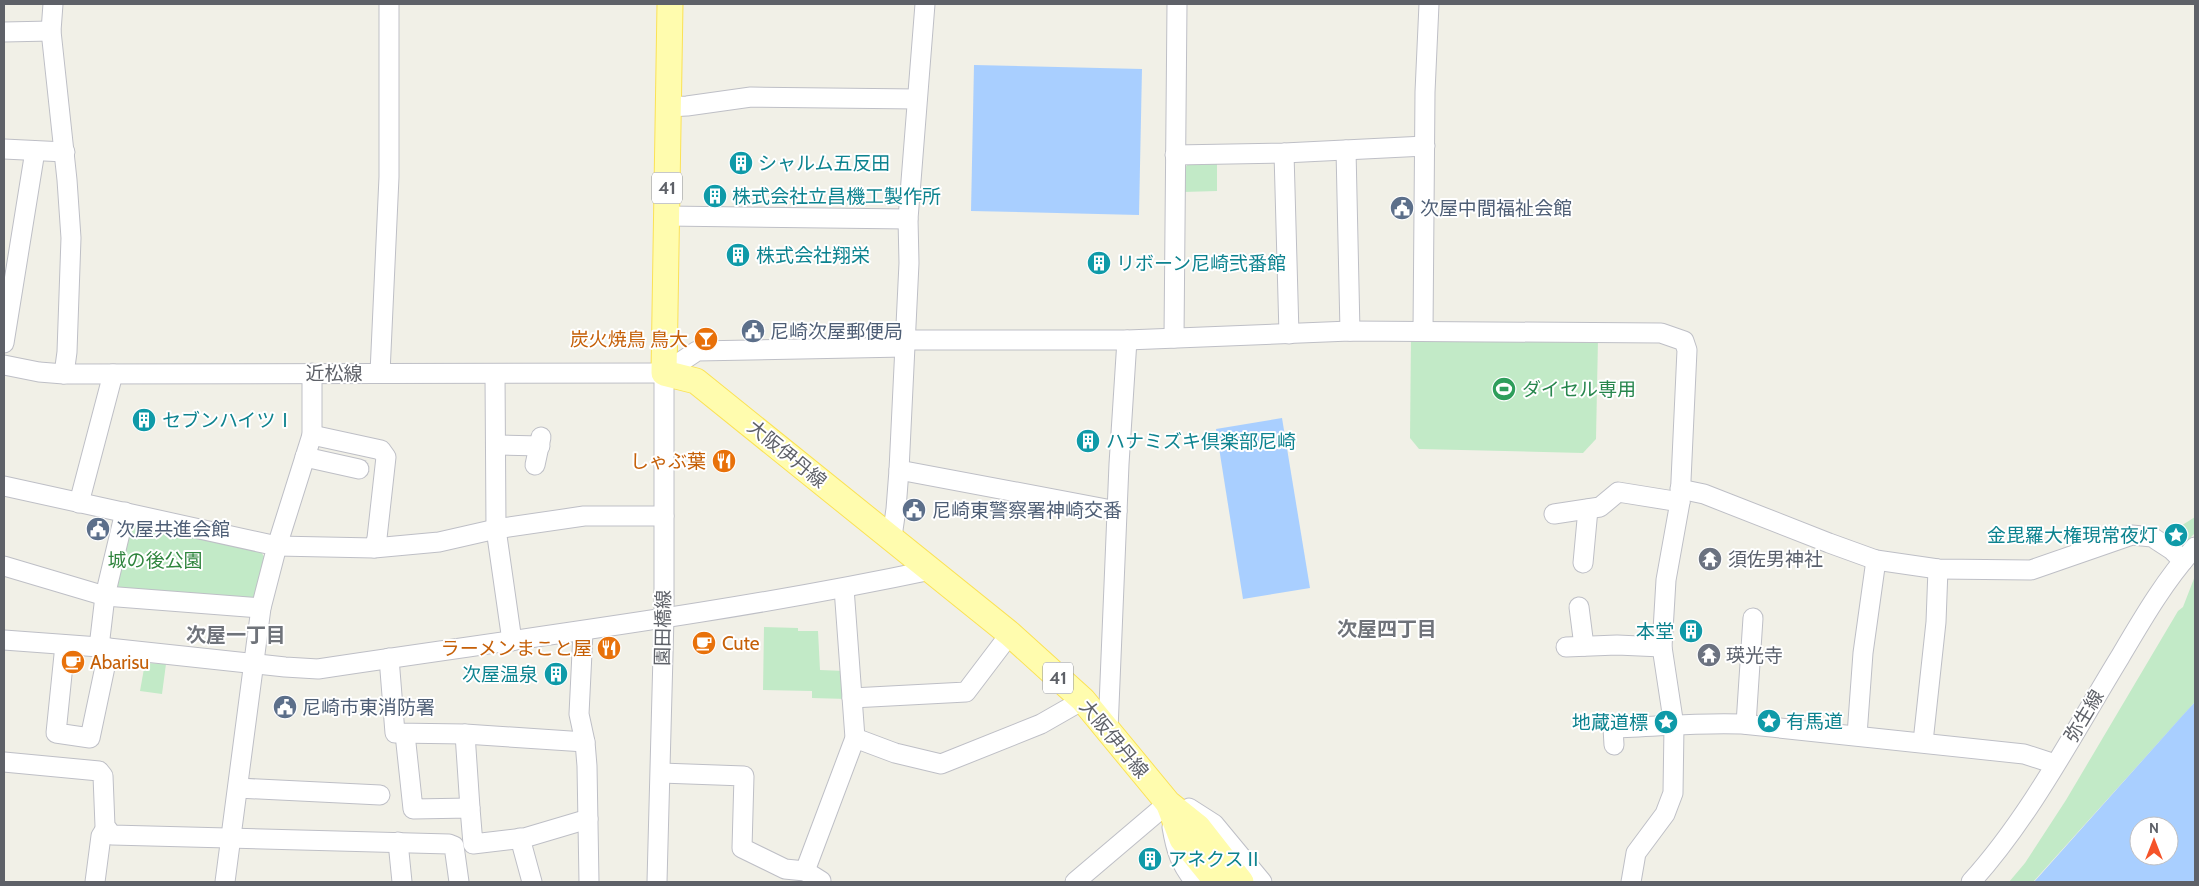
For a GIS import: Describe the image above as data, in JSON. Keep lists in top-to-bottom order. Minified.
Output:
{"streets":{"main road":["41","大阪伊丹線"],"street":["近松線","園田橋線","弥生線"]},"crossings":[["41","近松線"],["41","大阪伊丹線"],["41","園田橋線"],["近松線","大阪伊丹線"],["近松線","園田橋線"],["大阪伊丹線","園田橋線"]],"districts":["次屋四丁目","次屋一丁目"],"parks":["城の後公園"],"places":{"building":["シャルム五反田","株式会社立昌機工製作所","株式会社翔栄","リボーン尼崎弐番館","セブンハイツⅠ","ハナミズキ倶楽部尼崎","本堂","次屋温泉","アネクスⅡ"],"public building":["次屋中間福祉会館","尼崎次屋郵便局","尼崎東警察署神崎交番","次屋共進会館","尼崎市東消防署"],"bar":["炭火焼鳥 鳥大"],"sports":["ダイセル専用"],"restaurant":["しゃぶ葉","ラーメンまこと屋"],"place":["金毘羅大権現常夜灯","有馬道","地蔵道標"],"temple":["須佐男神社","瑛光寺"],"cafe":["Cute","Abarisu"]},"north":"top"}
